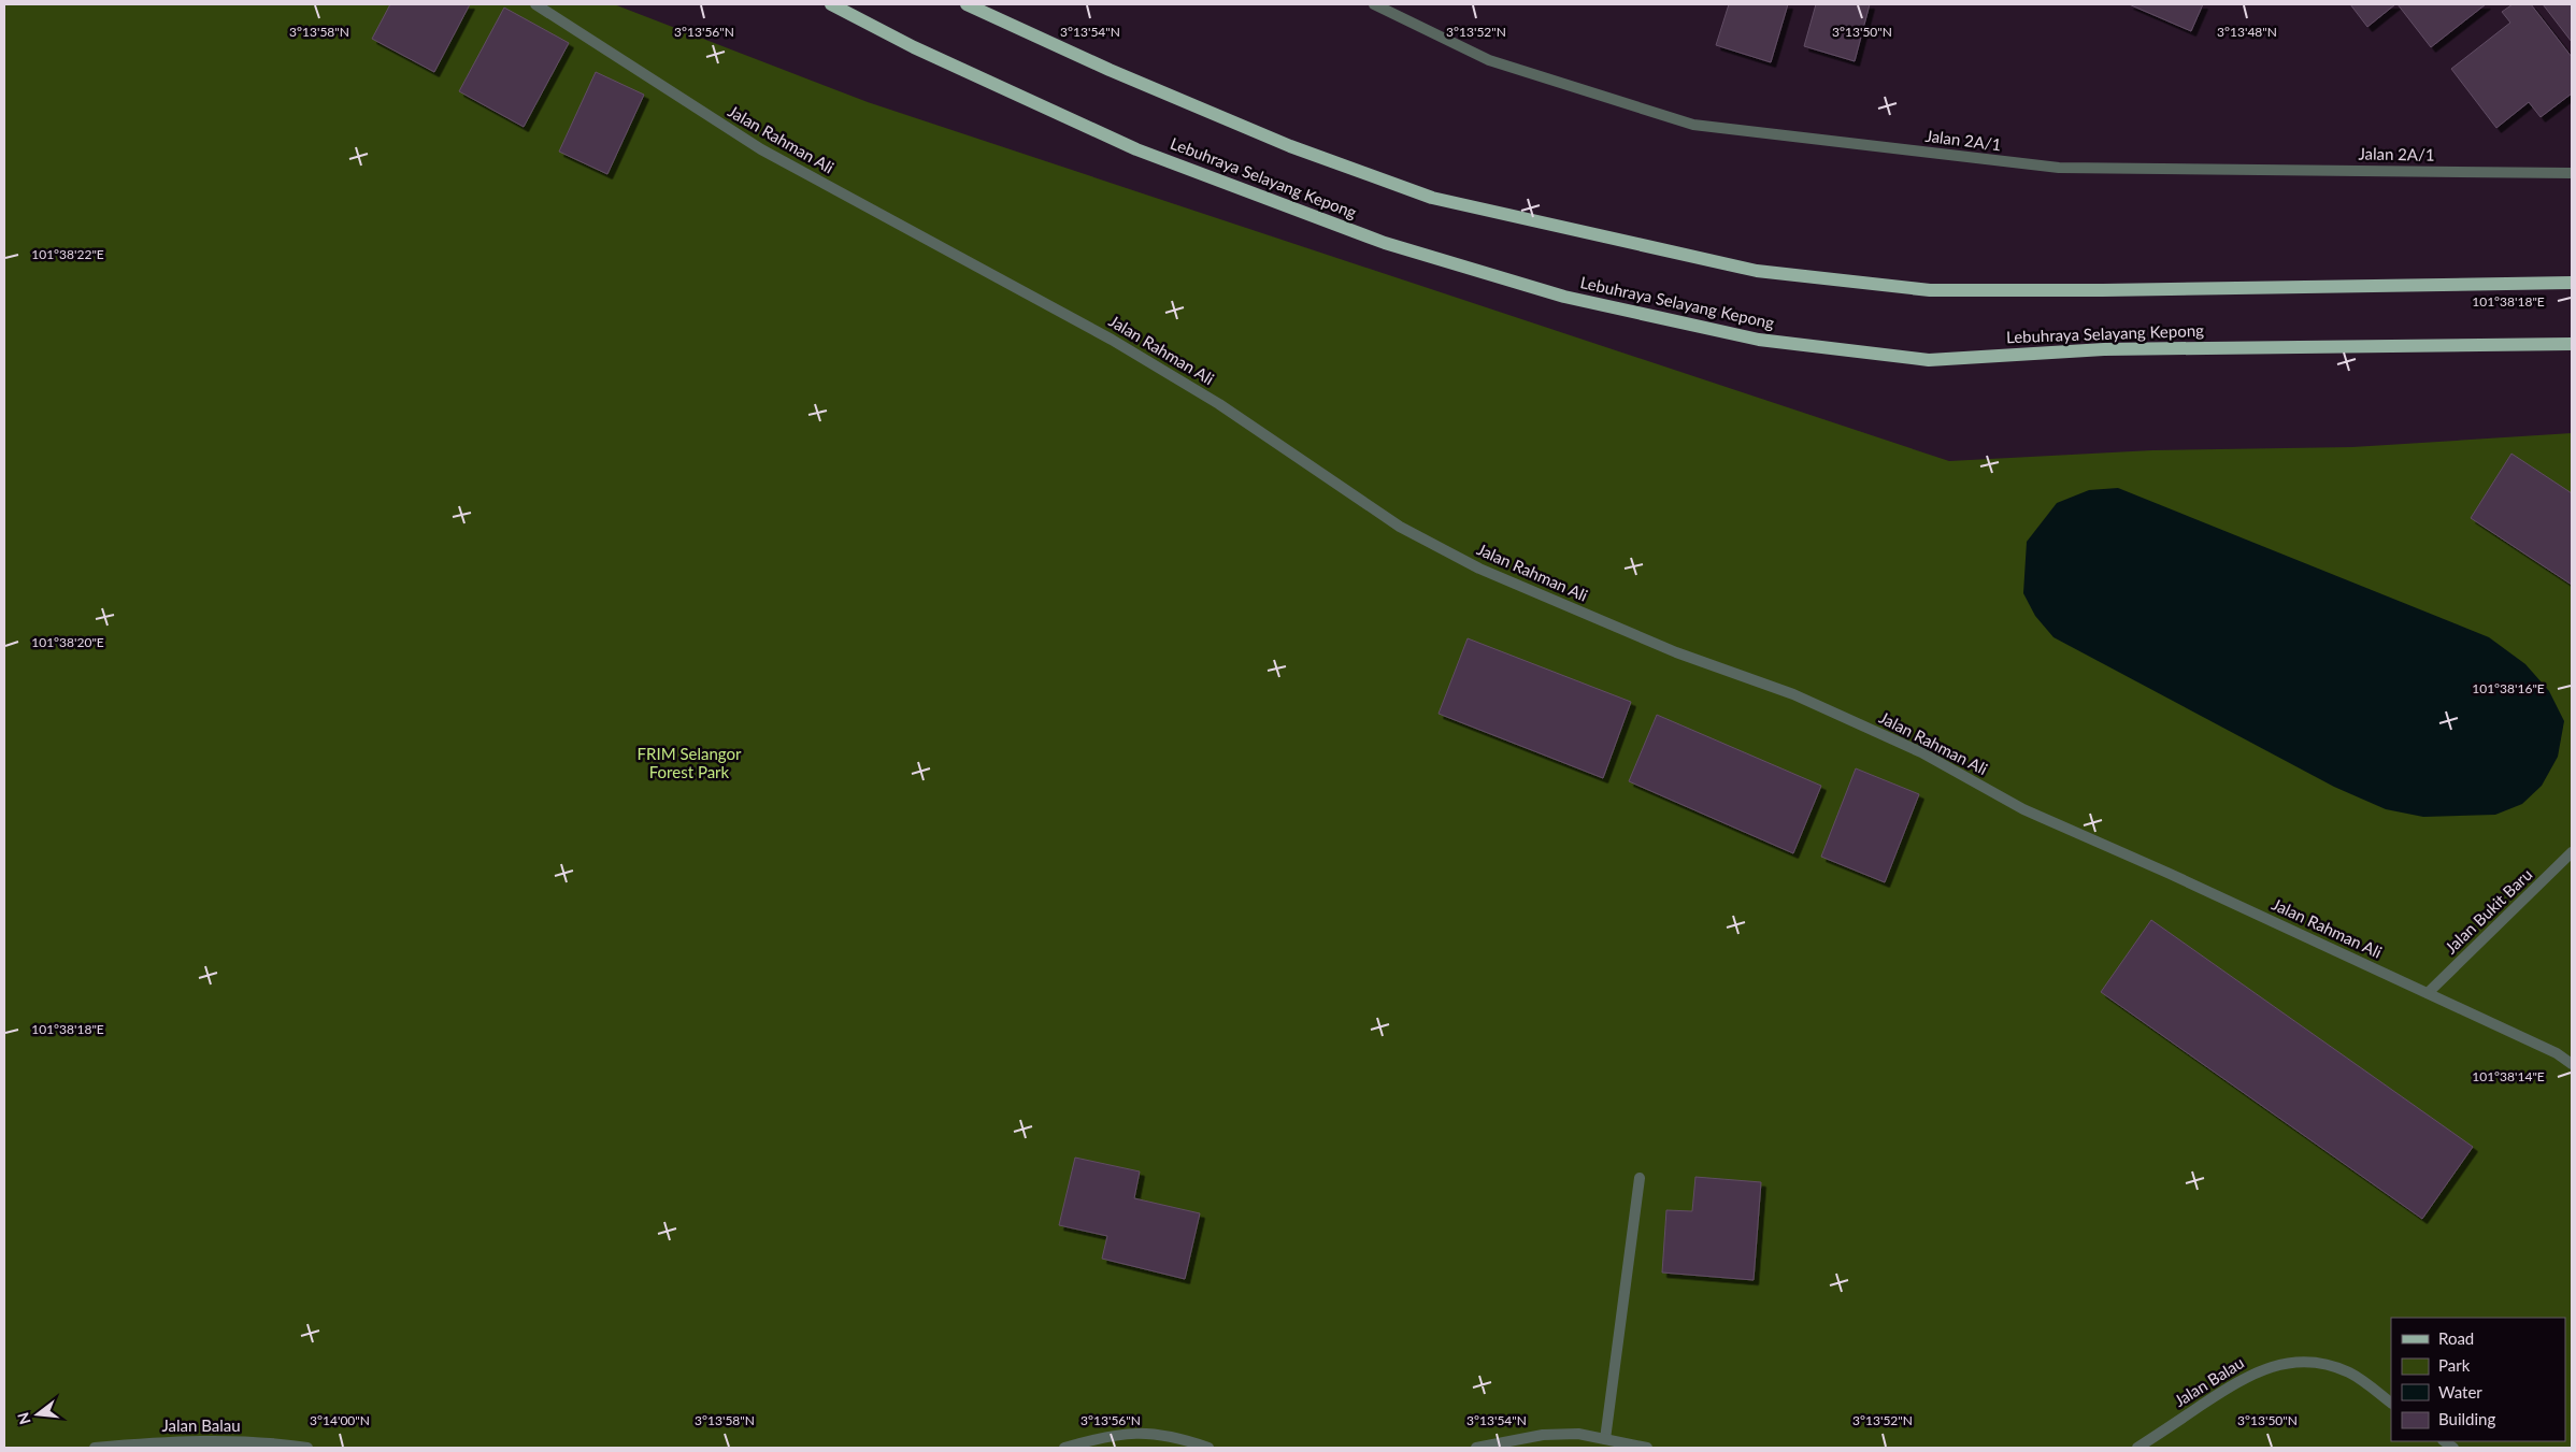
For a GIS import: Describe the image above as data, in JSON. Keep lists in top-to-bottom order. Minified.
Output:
{"streets":{"main road":["Lebuhraya Selayang Kepong"],"street":["Jalan Rahman Ali","Jalan 2A/1","Jalan Bukit Baru","Jalan Balau"]},"crossings":[["Jalan Rahman Ali","Jalan Bukit Baru"]],"parks":["FRIM Selangor Forest Park"],"legend":["Road","Park","Water","Building"],"north":"left","coordinates":["3°13'58\"N","3°13'56\"N","3°13'54\"N","3°13'52\"N","3°13'50\"N","3°13'48\"N","101°38'22\"E","101°38'18\"E","101°38'20\"E","101°38'16\"E","101°38'14\"E","3°14'00\"N"]}
